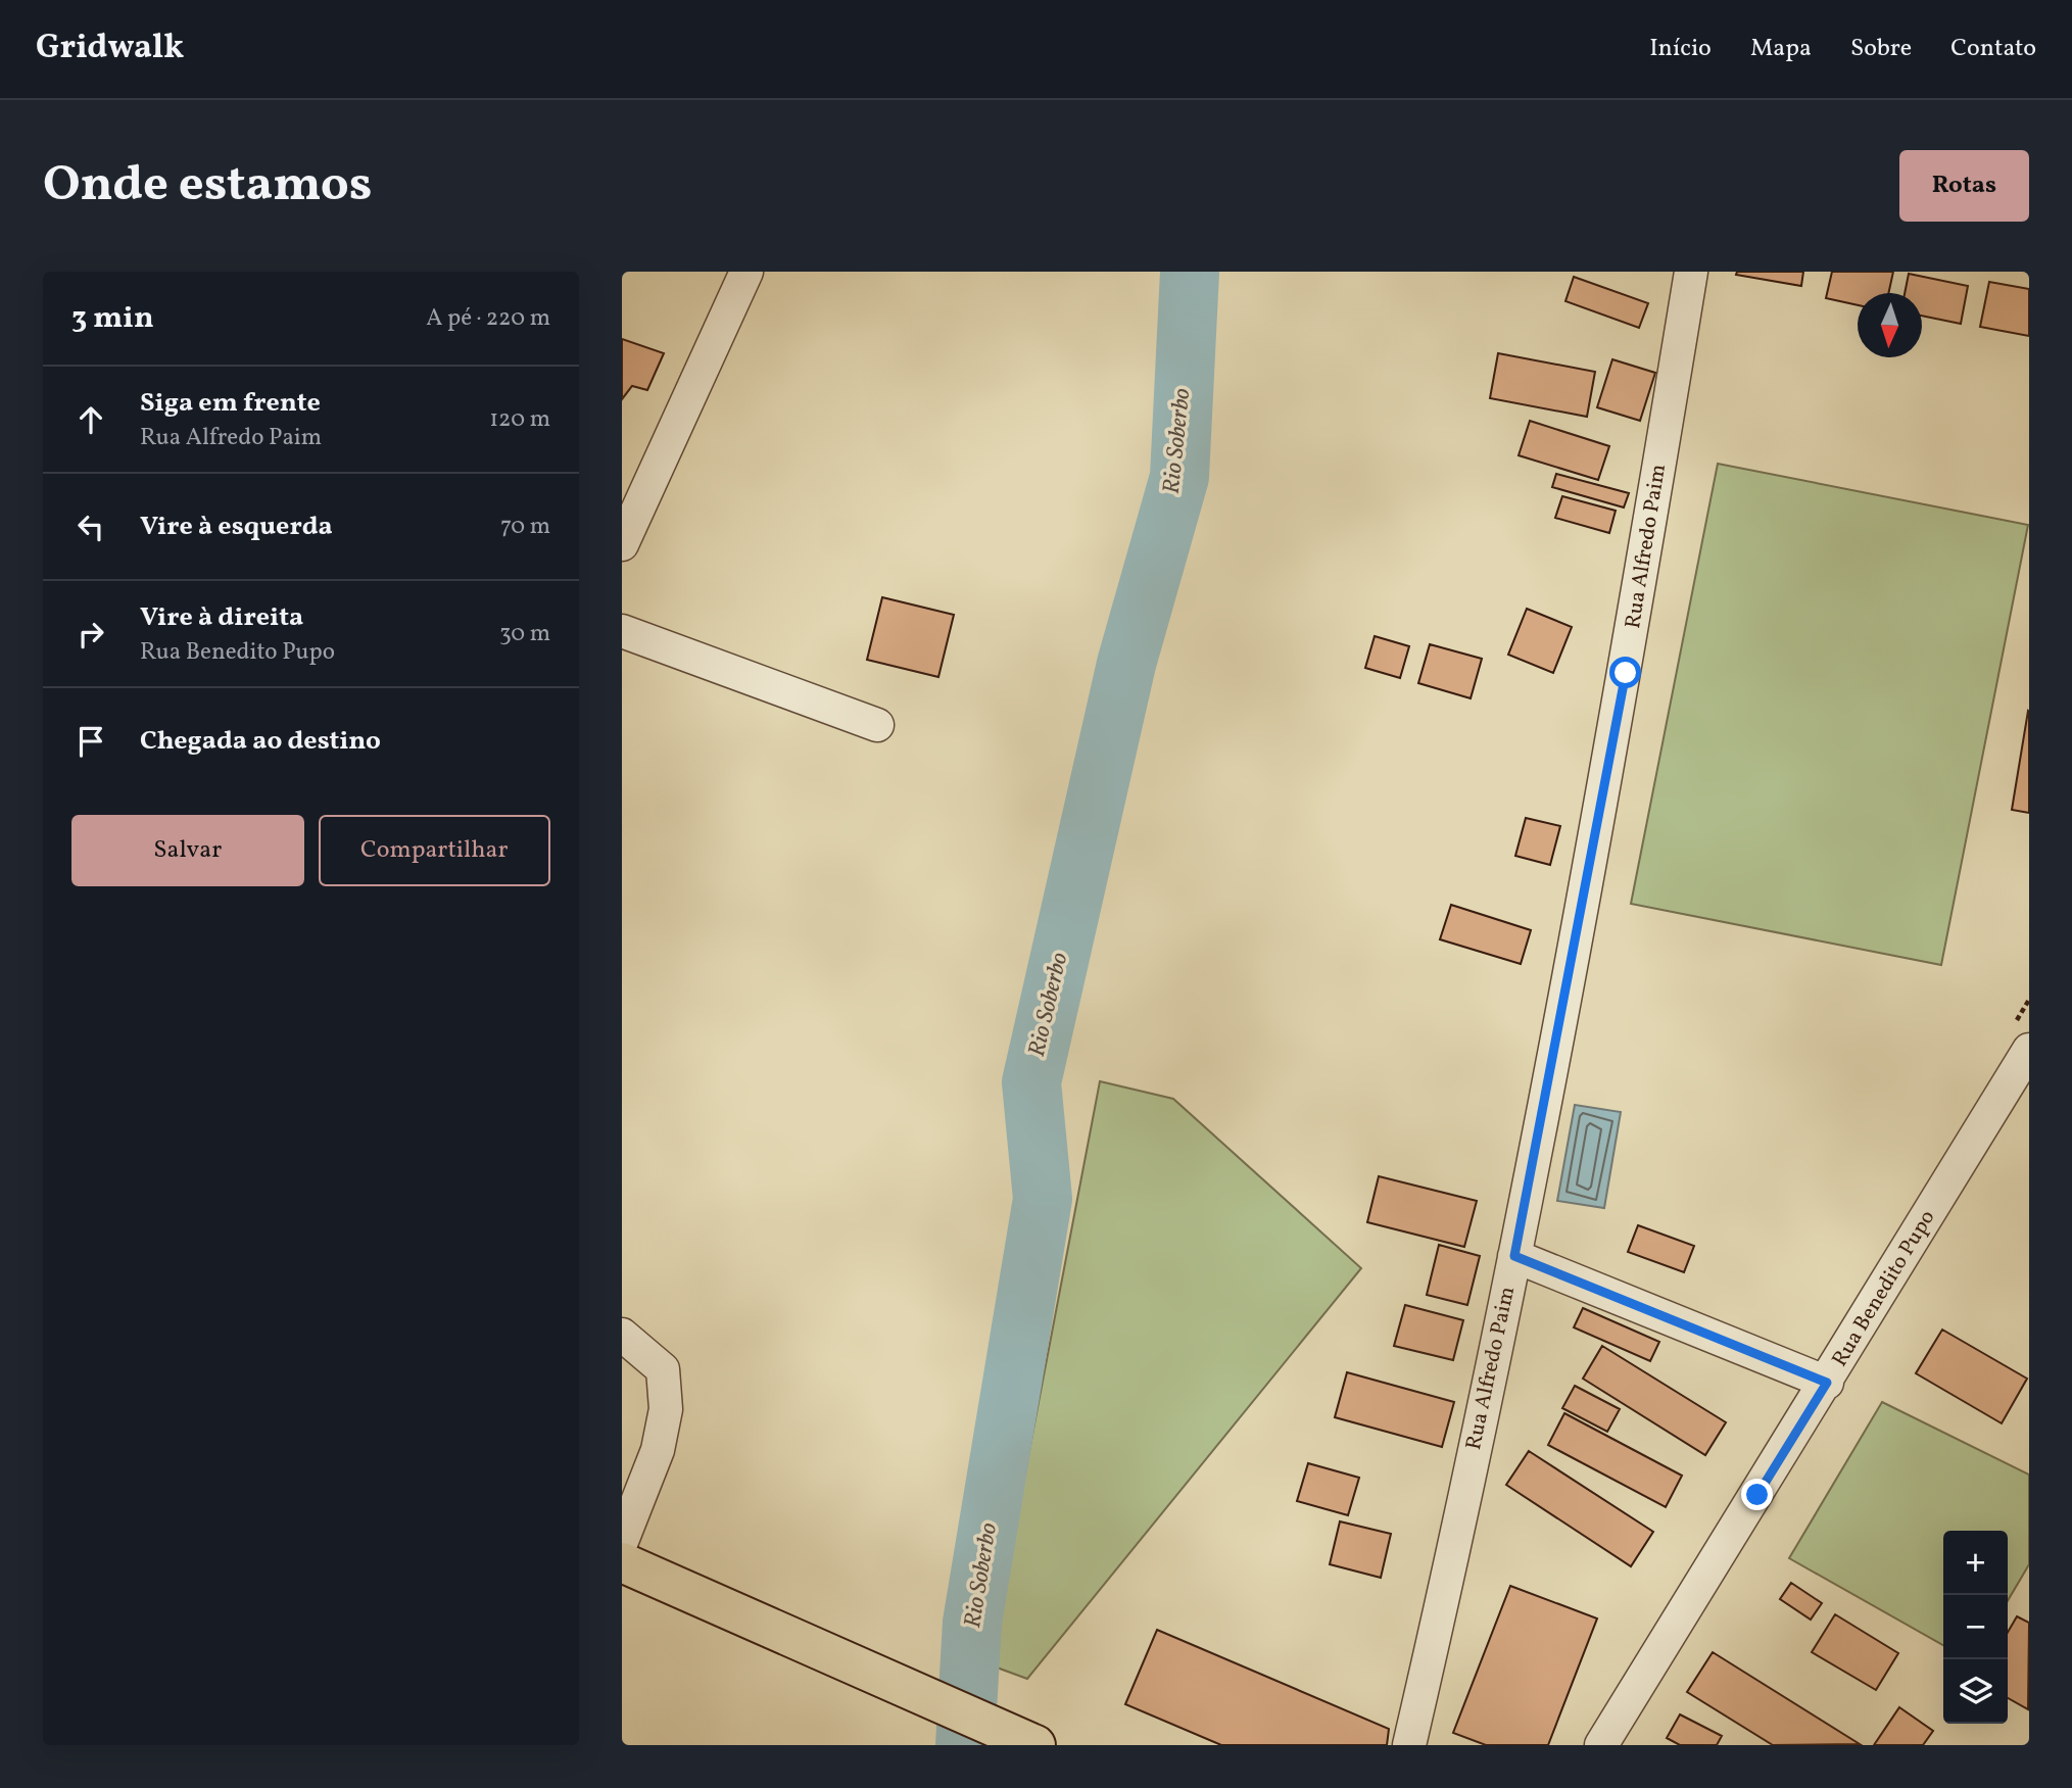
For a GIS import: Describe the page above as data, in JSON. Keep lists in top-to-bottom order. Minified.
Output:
{"streets":{"street":["Rua Alfredo Paim","Rua Benedito Pupo"]},"water":["Rio Soberbo"],"north":"bottom","page":{"header":"Gridwalk","nav":["Início","Mapa","Sobre","Contato"],"buttons":["Rotas",["Salvar","Compartilhar"]],"title":"Onde estamos","heading":["3 min","A pé · 220 m"],"list":[["Siga em frente","Rua Alfredo Paim","120 m"],["Vire à esquerda","70 m"],["Vire à direita","Rua Benedito Pupo","30 m"],"Chegada ao destino"],"map_buttons":["+","−"]}}
